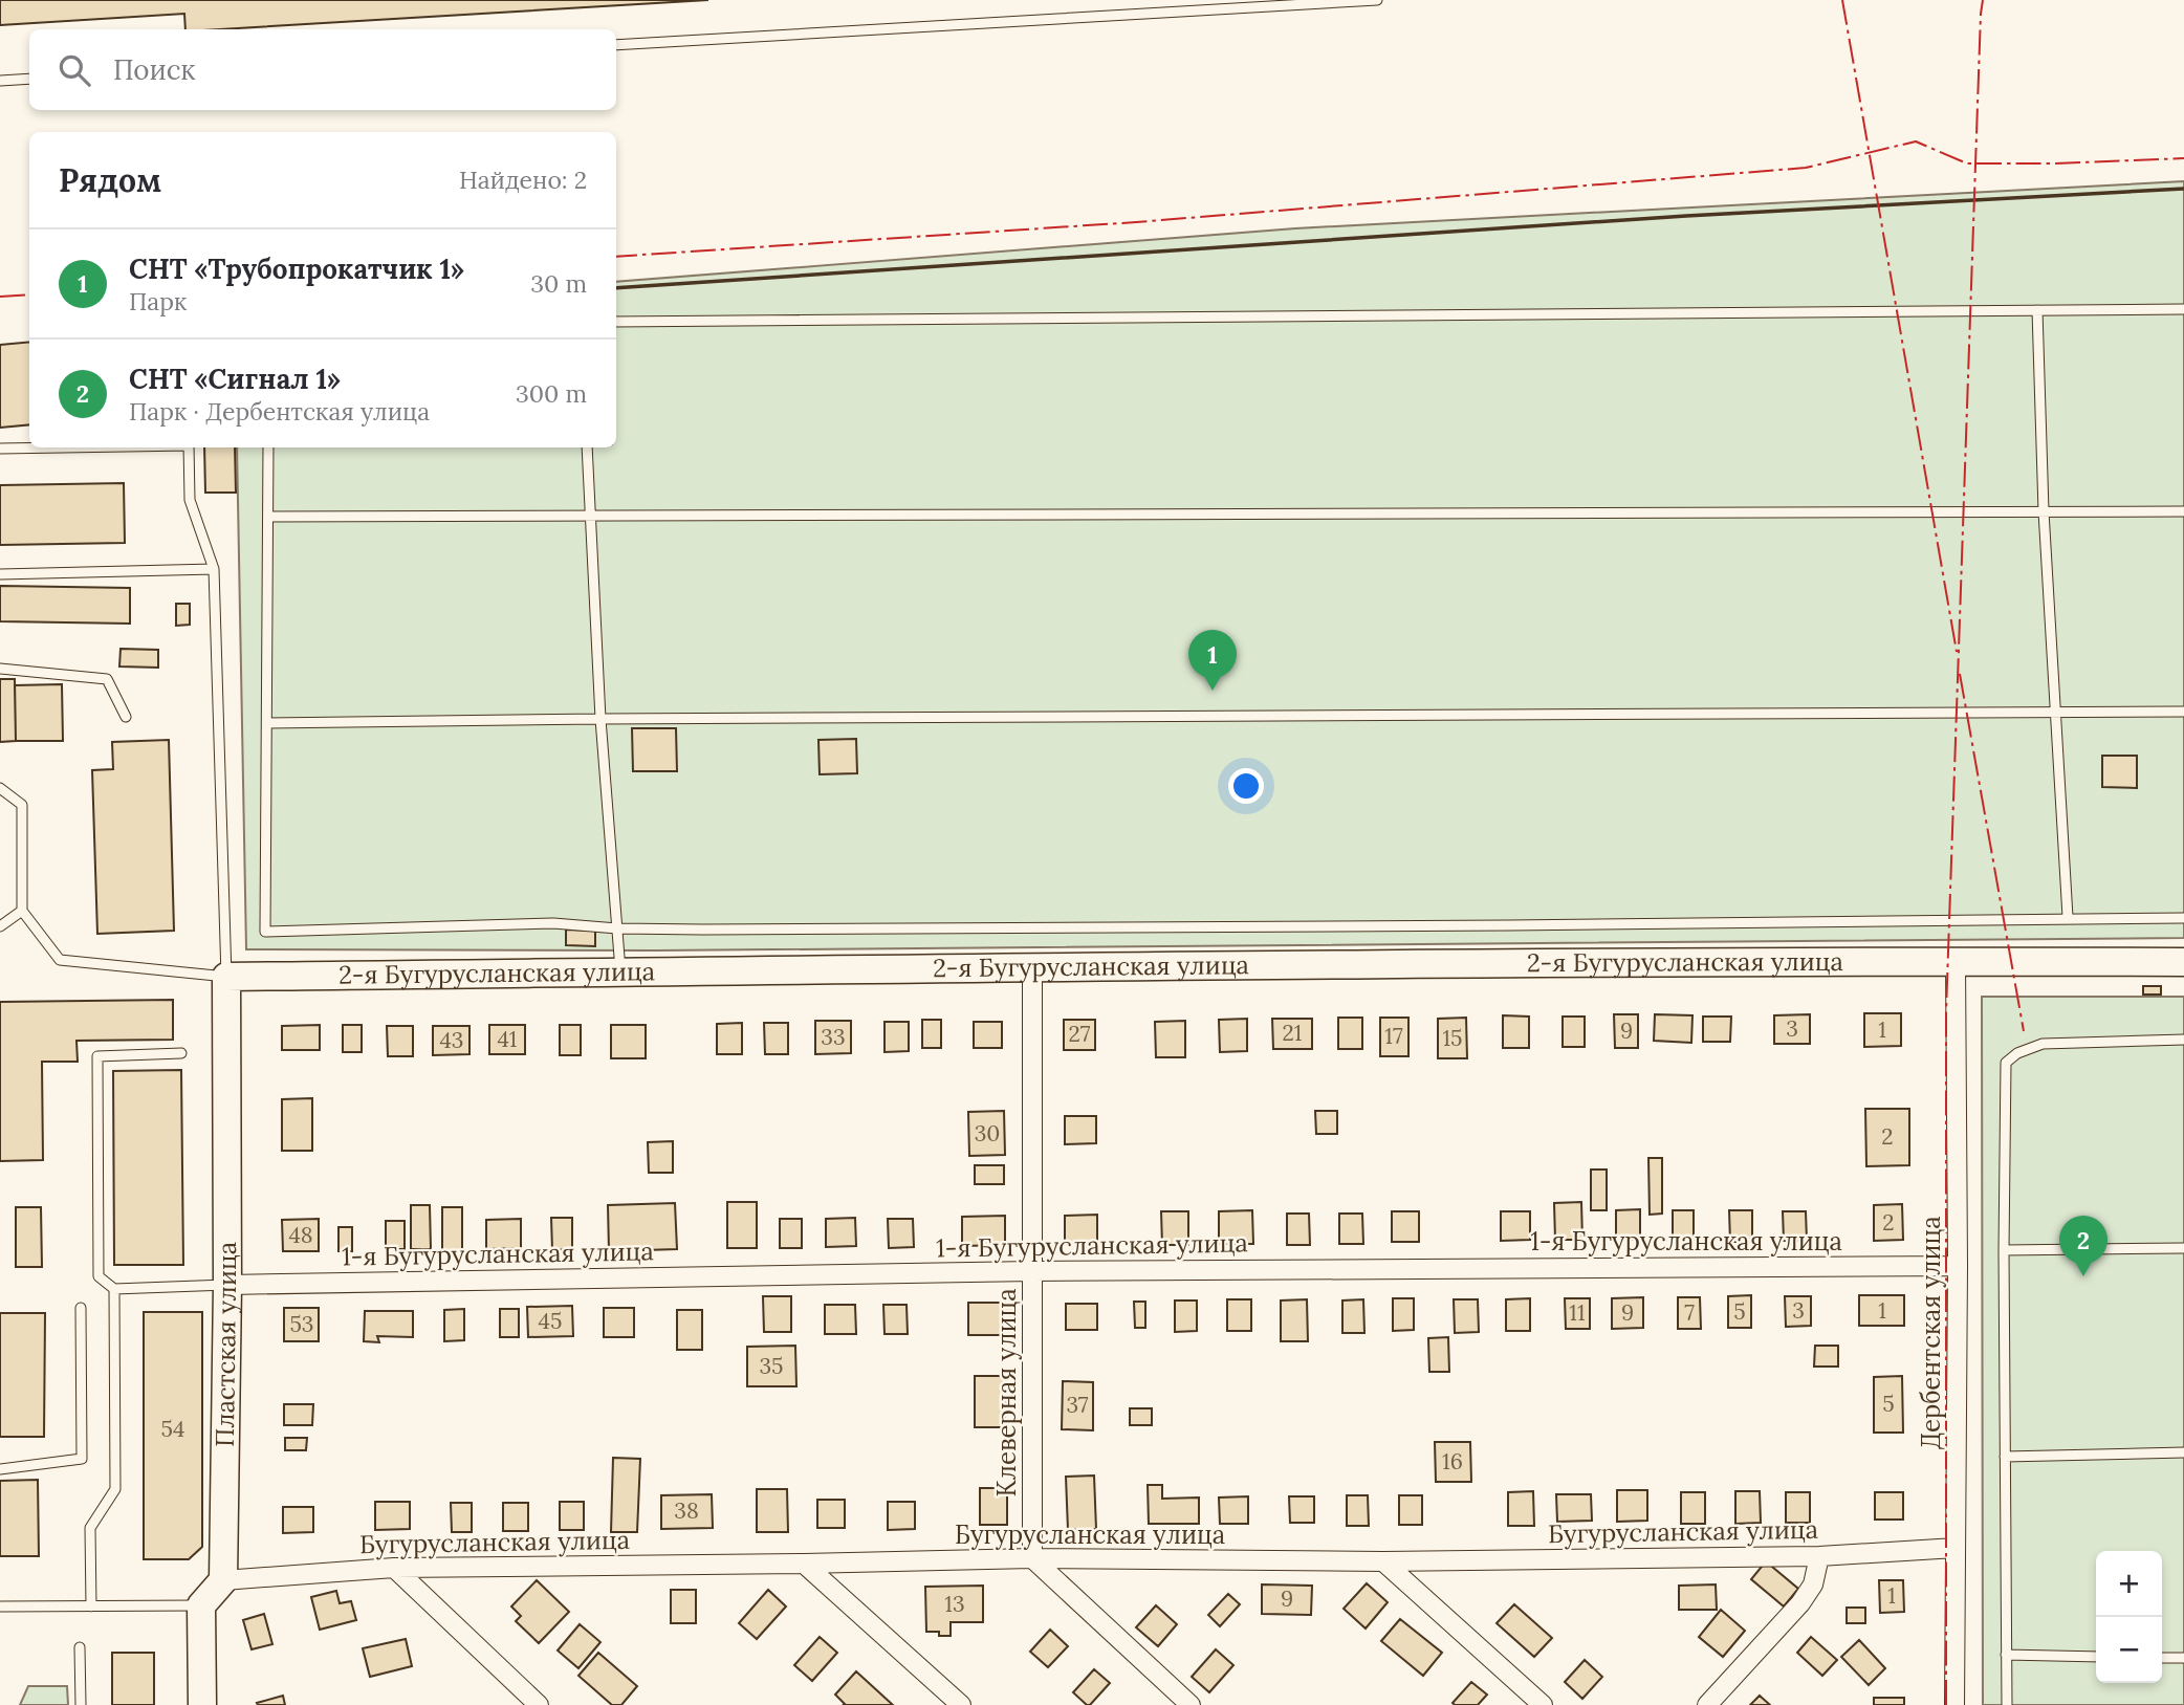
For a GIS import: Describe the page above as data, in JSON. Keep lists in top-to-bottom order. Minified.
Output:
{"streets":{"street":["2-я Бугурусланская улица","1-я Бугурусланская улица","Дербентская улица","Пластская улица","Клеверная улица","Бугурусланская улица"]},"crossings":[["2-я Бугурусланская улица","Дербентская улица"],["2-я Бугурусланская улица","Пластская улица"],["2-я Бугурусланская улица","Клеверная улица"],["1-я Бугурусланская улица","Дербентская улица"],["1-я Бугурусланская улица","Пластская улица"],["1-я Бугурусланская улица","Клеверная улица"],["Дербентская улица","Бугурусланская улица"],["Пластская улица","Бугурусланская улица"],["Клеверная улица","Бугурусланская улица"]],"house_numbers":["3","1","9","21","27","17","33","15","41","43","30","2","2","48","3","1","5","11","9","7","45","53","35","5","37","54","16","38","1","9","13"],"page":{"search":"Поиск","heading":["Рядом","Найдено: 2"],"list":[{"mark":"1","name":"СНТ «Трубопрокатчик 1»","note":"Парк","value":"30 m"},{"mark":"2","name":"СНТ «Сигнал 1»","note":"Парк · Дербентская улица","value":"300 m"}],"pins":["1","2"],"map_buttons":["+","−"]}}
